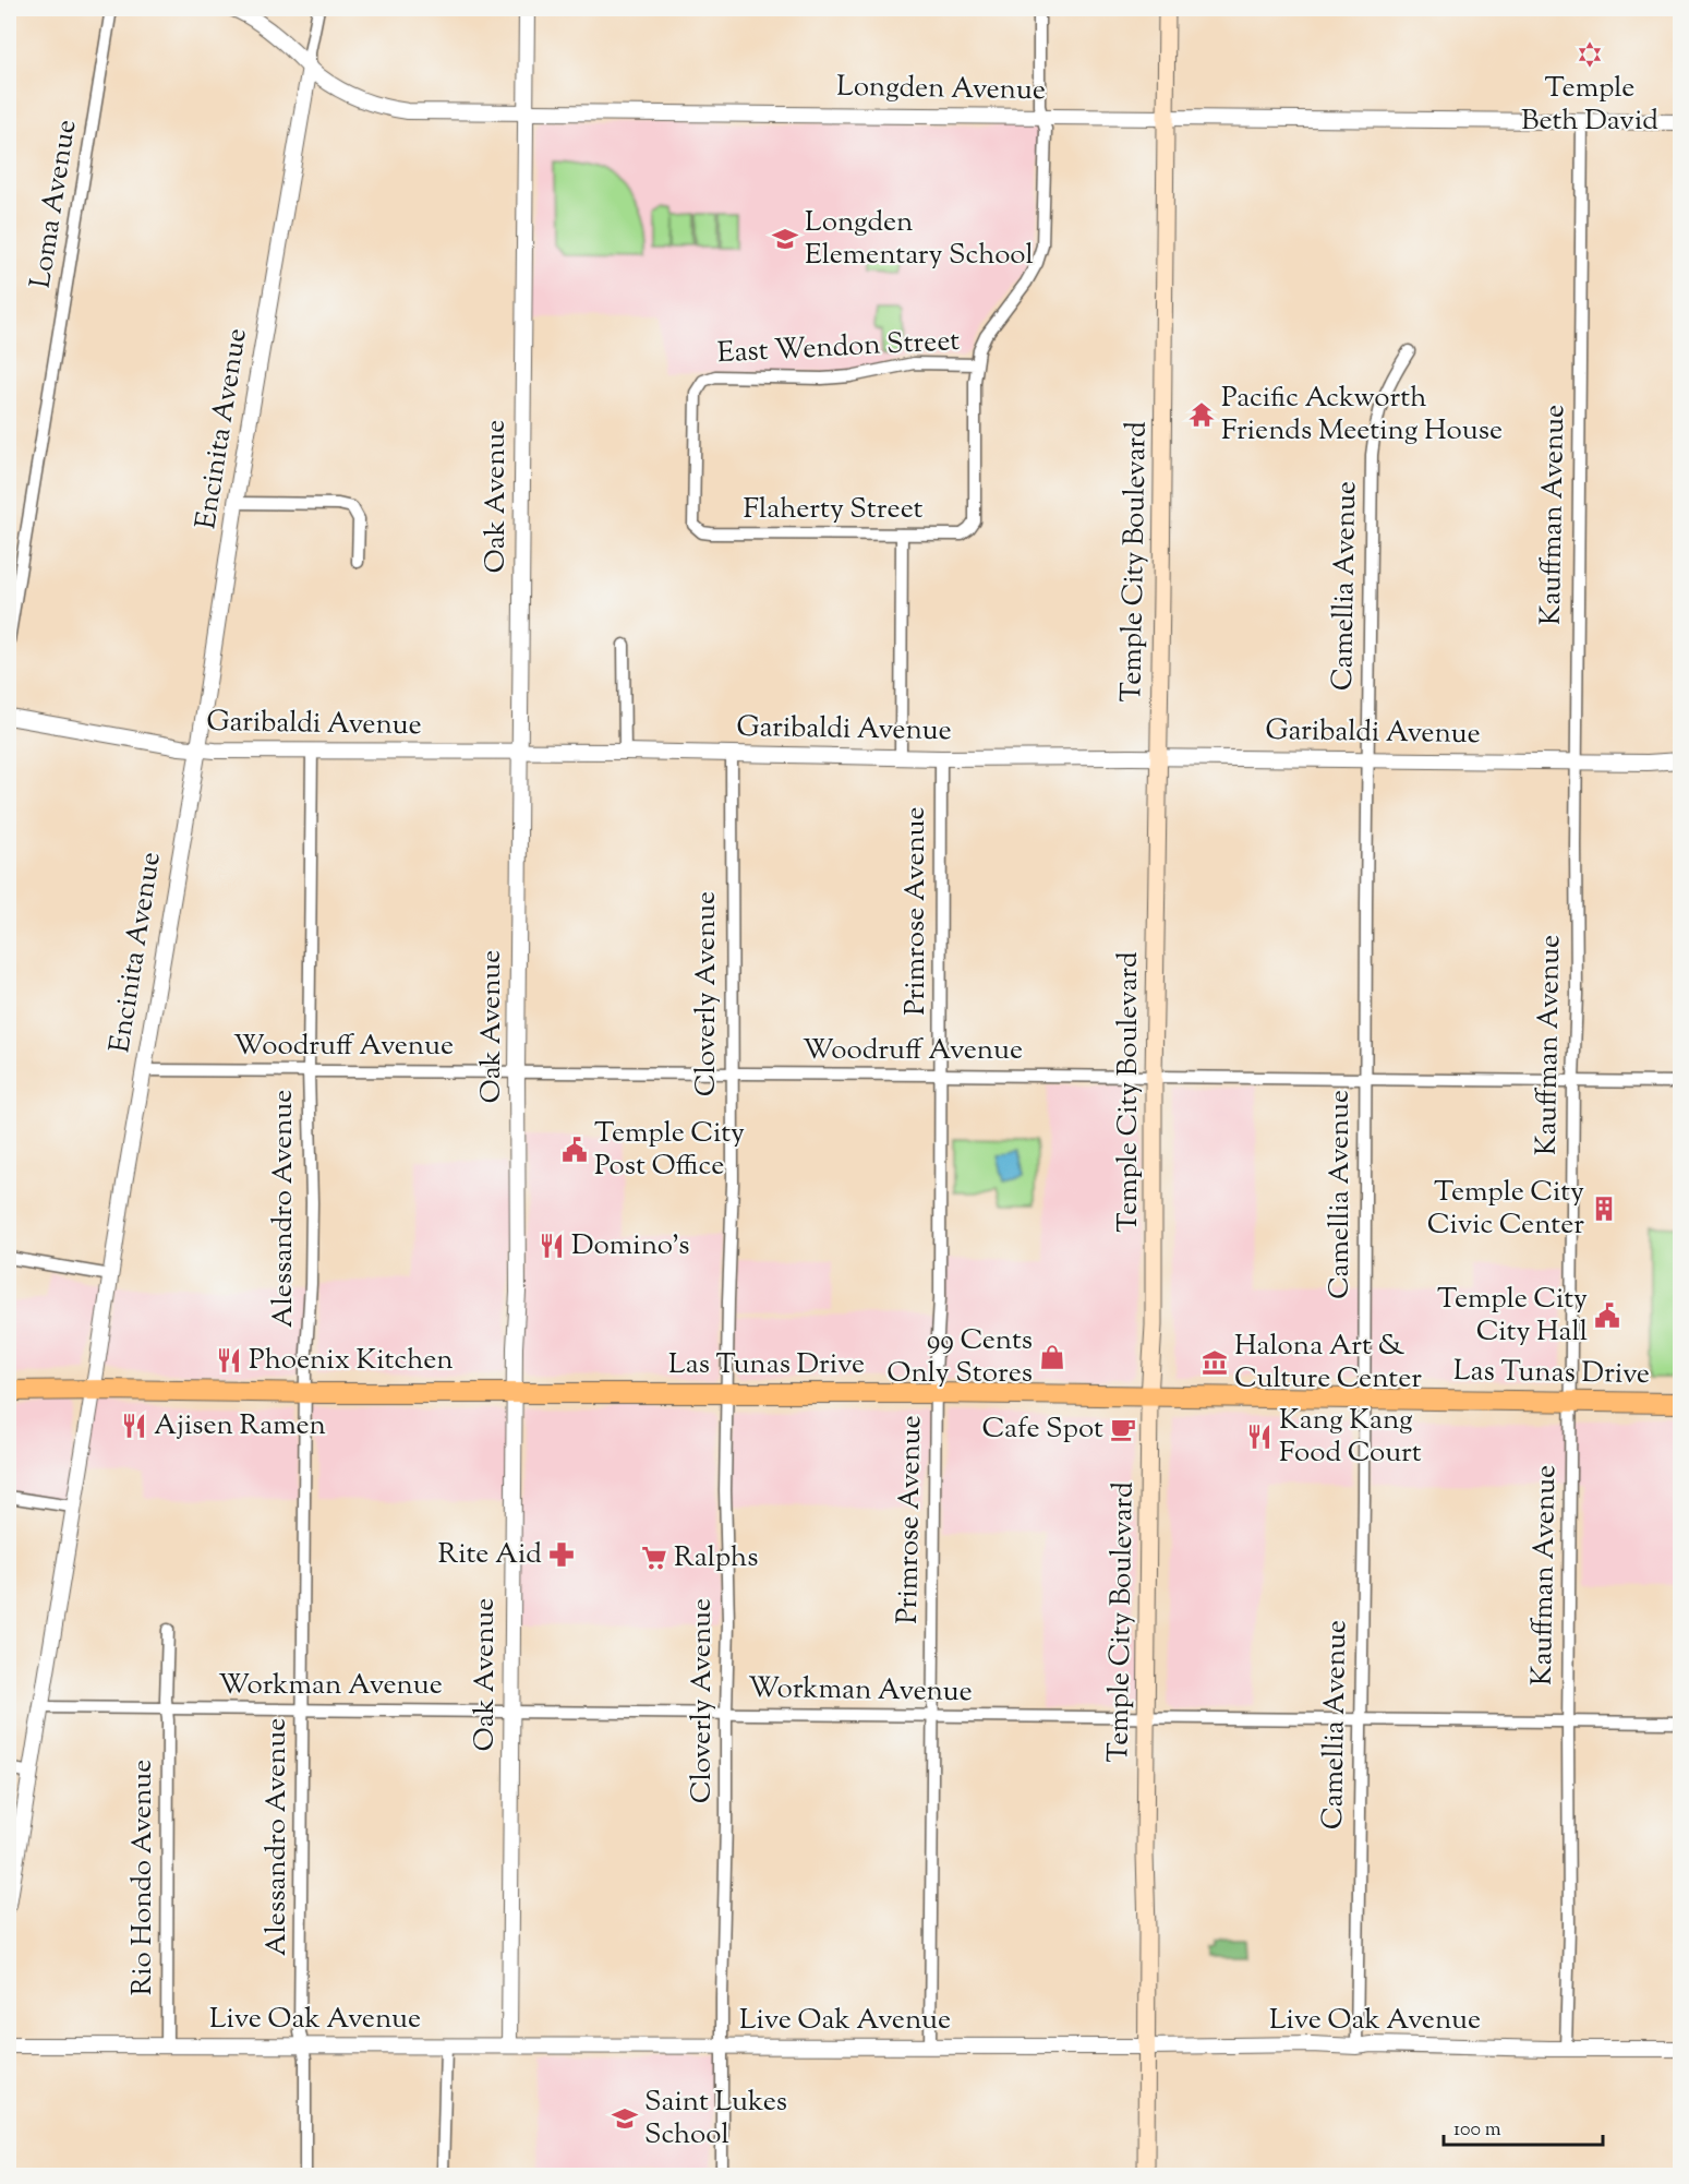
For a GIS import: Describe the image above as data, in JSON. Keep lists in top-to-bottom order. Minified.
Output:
{"streets":{"main road":["Temple City Boulevard","Las Tunas Drive"],"street":["Longden Avenue","Loma Avenue","East Wendon Street","Encinita Avenue","Oak Avenue","Flaherty Street","Kauffman Avenue","Camellia Avenue","Garibaldi Avenue","Primrose Avenue","Cloverly Avenue","Woodruff Avenue","Alessandro Avenue","Workman Avenue","Rio Hondo Avenue","Live Oak Avenue"]},"crossings":[["Longden Avenue","Encinita Avenue"],["Longden Avenue","Oak Avenue"],["Longden Avenue","Kauffman Avenue"],["Longden Avenue","Temple City Boulevard"],["East Wendon Street","Flaherty Street"],["Encinita Avenue","Garibaldi Avenue"],["Encinita Avenue","Woodruff Avenue"],["Encinita Avenue","Las Tunas Drive"],["Encinita Avenue","Workman Avenue"],["Oak Avenue","Garibaldi Avenue"],["Oak Avenue","Woodruff Avenue"],["Oak Avenue","Las Tunas Drive"],["Oak Avenue","Workman Avenue"],["Oak Avenue","Live Oak Avenue"],["Kauffman Avenue","Garibaldi Avenue"],["Kauffman Avenue","Woodruff Avenue"],["Kauffman Avenue","Las Tunas Drive"],["Kauffman Avenue","Workman Avenue"],["Kauffman Avenue","Live Oak Avenue"],["Temple City Boulevard","Garibaldi Avenue"],["Temple City Boulevard","Woodruff Avenue"],["Temple City Boulevard","Las Tunas Drive"],["Temple City Boulevard","Workman Avenue"],["Temple City Boulevard","Live Oak Avenue"],["Camellia Avenue","Garibaldi Avenue"],["Camellia Avenue","Woodruff Avenue"],["Camellia Avenue","Las Tunas Drive"],["Camellia Avenue","Workman Avenue"],["Camellia Avenue","Live Oak Avenue"],["Garibaldi Avenue","Primrose Avenue"],["Garibaldi Avenue","Cloverly Avenue"],["Garibaldi Avenue","Alessandro Avenue"],["Primrose Avenue","Woodruff Avenue"],["Primrose Avenue","Las Tunas Drive"],["Primrose Avenue","Workman Avenue"],["Primrose Avenue","Live Oak Avenue"],["Cloverly Avenue","Woodruff Avenue"],["Cloverly Avenue","Las Tunas Drive"],["Cloverly Avenue","Workman Avenue"],["Cloverly Avenue","Live Oak Avenue"],["Woodruff Avenue","Alessandro Avenue"],["Alessandro Avenue","Las Tunas Drive"],["Alessandro Avenue","Workman Avenue"],["Alessandro Avenue","Live Oak Avenue"],["Workman Avenue","Rio Hondo Avenue"],["Rio Hondo Avenue","Live Oak Avenue"]],"places":{"synagogue":["Temple Beth David"],"school or university":["Longden Elementary School","Saint Lukes School"],"temple":["Pacific Ackworth Friends Meeting House"],"public building":["Temple City Post Office","Temple City City Hall"],"building":["Temple City Civic Center"],"restaurant":["Domino's","Phoenix Kitchen","Ajisen Ramen","Kang Kang Food Court"],"shop":["99 Cents Only Stores"],"museum":["Halona Art & Culture Center"],"cafe":["Cafe Spot"],"pharmacy":["Rite Aid"],"supermarket":["Ralphs"]},"scale_bar":"100 m"}
